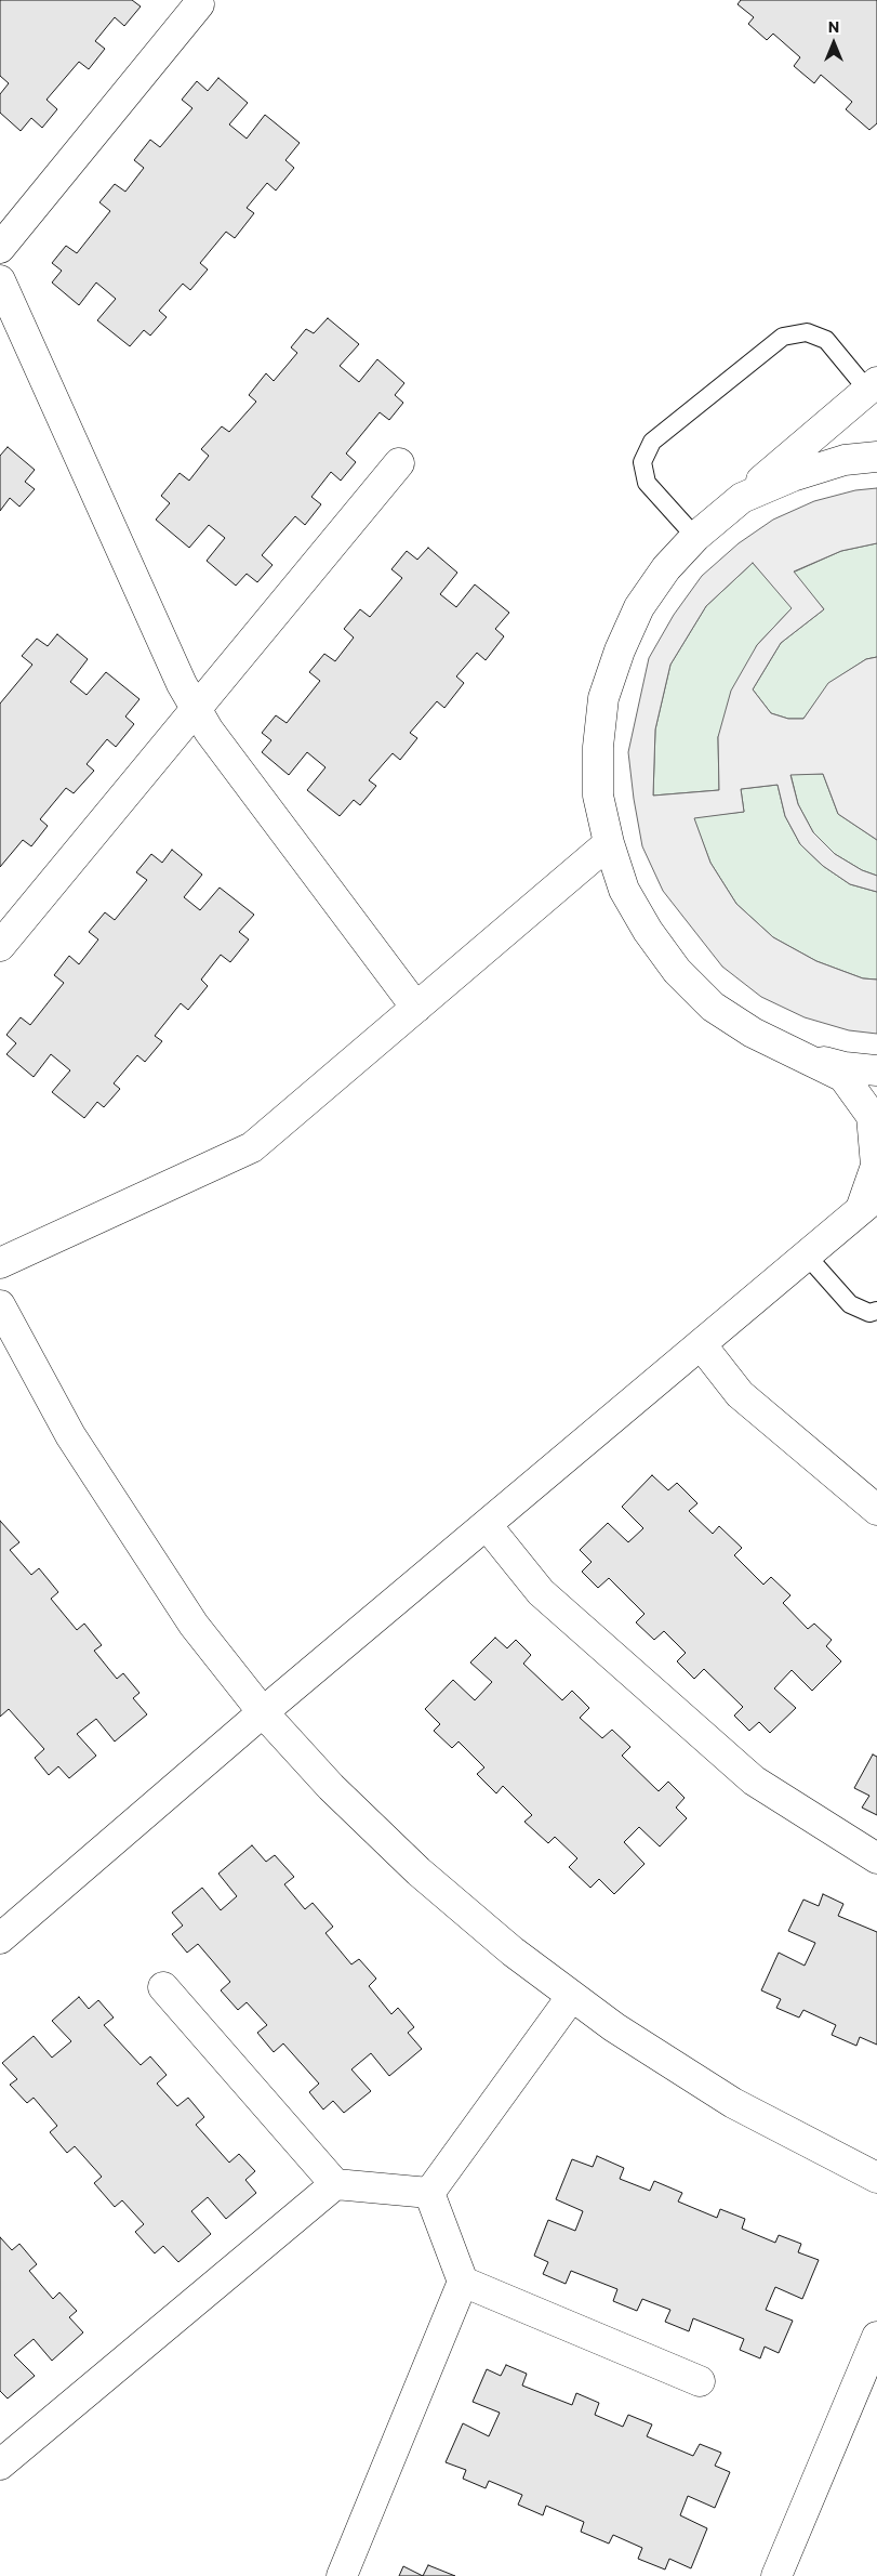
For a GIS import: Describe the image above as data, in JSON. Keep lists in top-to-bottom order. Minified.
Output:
{"north":"top"}
